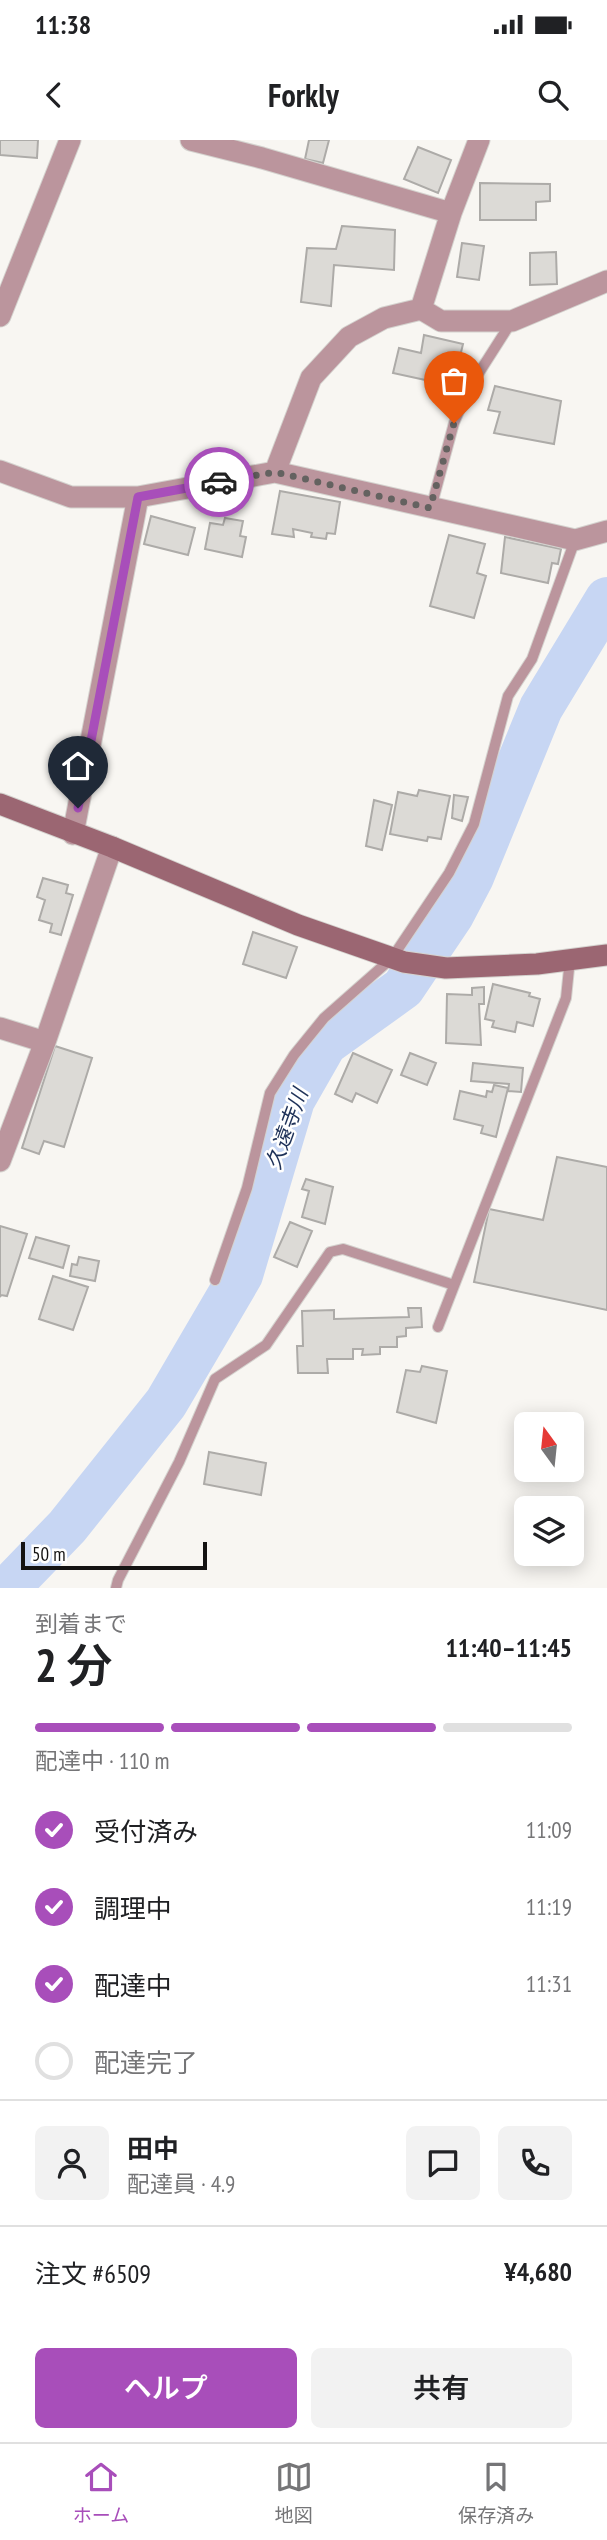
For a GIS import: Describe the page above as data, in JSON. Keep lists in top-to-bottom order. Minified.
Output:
{"water":["久遠寺川"],"scale_bar":"50 m","north":"top","page":{"status":"11:38","header":"Forkly","scale":"50 m","heading":["2 分","到着まで","11:40–11:45"],"panel":["田中","配達員 · 4.9","注文 #6509","¥4,680"],"bar":"配達中 · 110 m","list":[["受付済み","11:09"],["調理中","11:19"],["配達中","11:31"],"配達完了"],"buttons":["ヘルプ","共有"],"tabs":["ホーム","地図","保存済み"]}}
